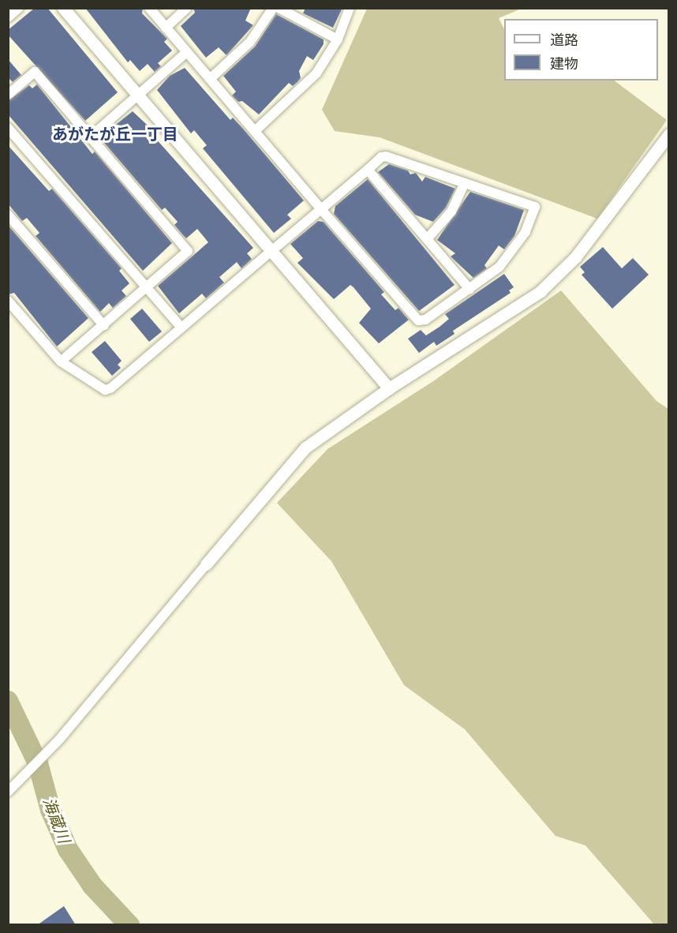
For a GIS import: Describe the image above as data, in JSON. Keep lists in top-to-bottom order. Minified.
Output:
{"districts":["あがたが丘一丁目"],"water":["海蔵川"],"legend":["道路","建物"]}
